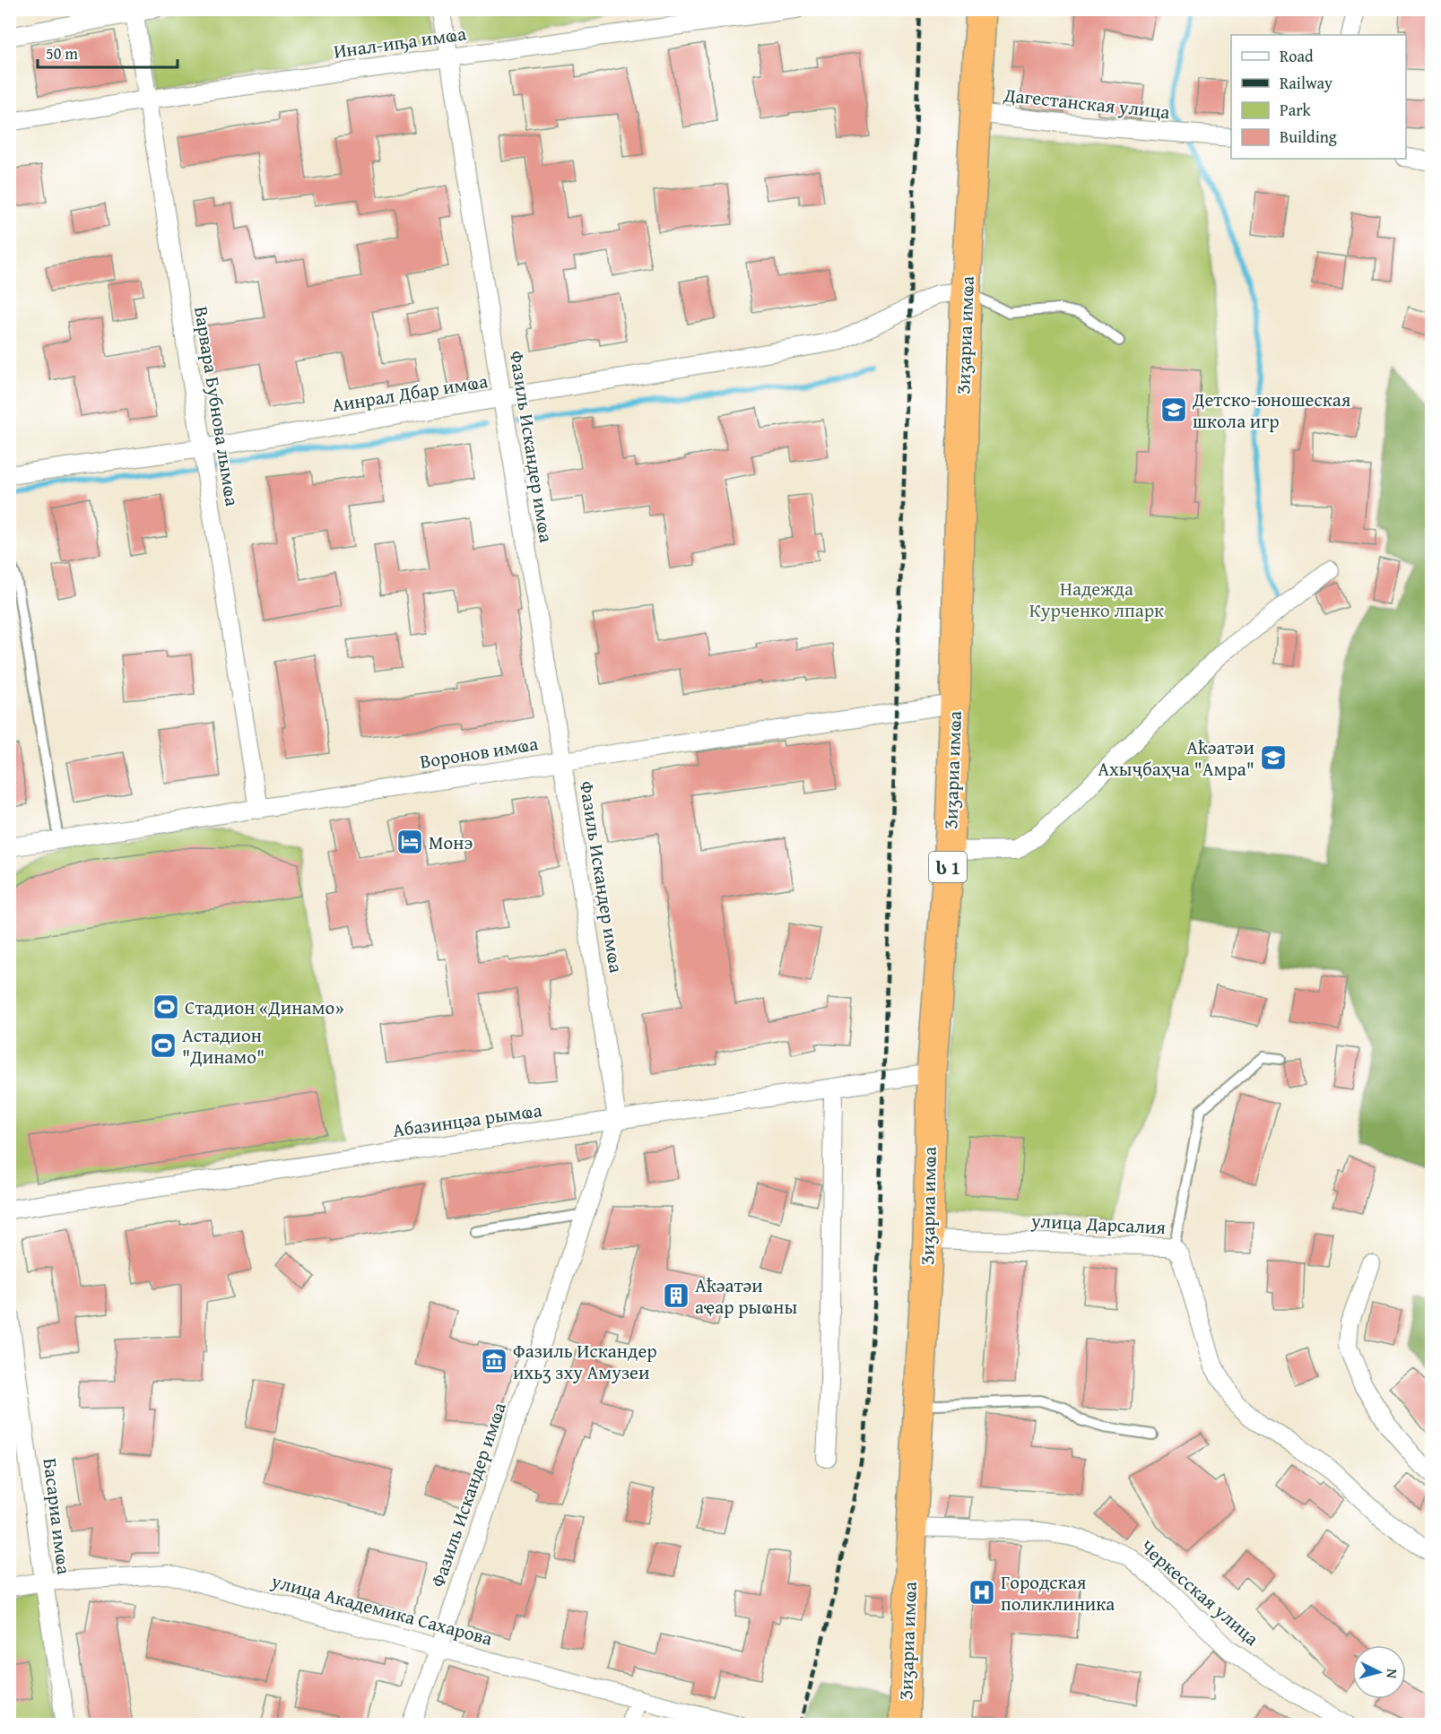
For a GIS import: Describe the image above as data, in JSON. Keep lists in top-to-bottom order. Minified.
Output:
{"streets":{"highway":["Ӡиӡариа имҩа","ს 1"],"street":["Инал-иҧа имҩа","Дагестанская улица","Аинрал Дбар имҩа","Варвара Бубнова лымҩа","Фазиль Искандер имҩа","Воронов имҩа","Абазинцәа рымҩа","улица Дарсалия","Басариа имҩа","Черкесская улица","улица Академика Сахарова"]},"crossings":[["Инал-иҧа имҩа","Варвара Бубнова лымҩа"],["Инал-иҧа имҩа","Фазиль Искандер имҩа"],["Дагестанская улица","Ӡиӡариа имҩа"],["Ӡиӡариа имҩа","Аинрал Дбар имҩа"],["Ӡиӡариа имҩа","Воронов имҩа"],["Ӡиӡариа имҩа","Абазинцәа рымҩа"],["Ӡиӡариа имҩа","улица Дарсалия"],["Ӡиӡариа имҩа","Черкесская улица"],["Аинрал Дбар имҩа","Варвара Бубнова лымҩа"],["Аинрал Дбар имҩа","Фазиль Искандер имҩа"],["Варвара Бубнова лымҩа","Воронов имҩа"],["Фазиль Искандер имҩа","Воронов имҩа"],["Фазиль Искандер имҩа","Абазинцәа рымҩа"],["Фазиль Искандер имҩа","улица Академика Сахарова"],["Басариа имҩа","улица Академика Сахарова"]],"parks":["Надежда Курченко лпарк"],"places":{"school or university":["Детско-юношеская школа игр","Аҟәатәи Ахыҷбаҳча \"Амра\""],"hotel":["Монэ"],"sports":["Cтадион «Динамо»","Астадион \"Динамо\""],"building":["Аҟәатәи аҿар рыҩны"],"museum":["Фазиль Искандер ихьӡ зху Амузеи"],"hospital":["Городская поликлиника"]},"legend":["Road","Railway","Park","Building"],"scale_bar":"50 m","north":"right"}
